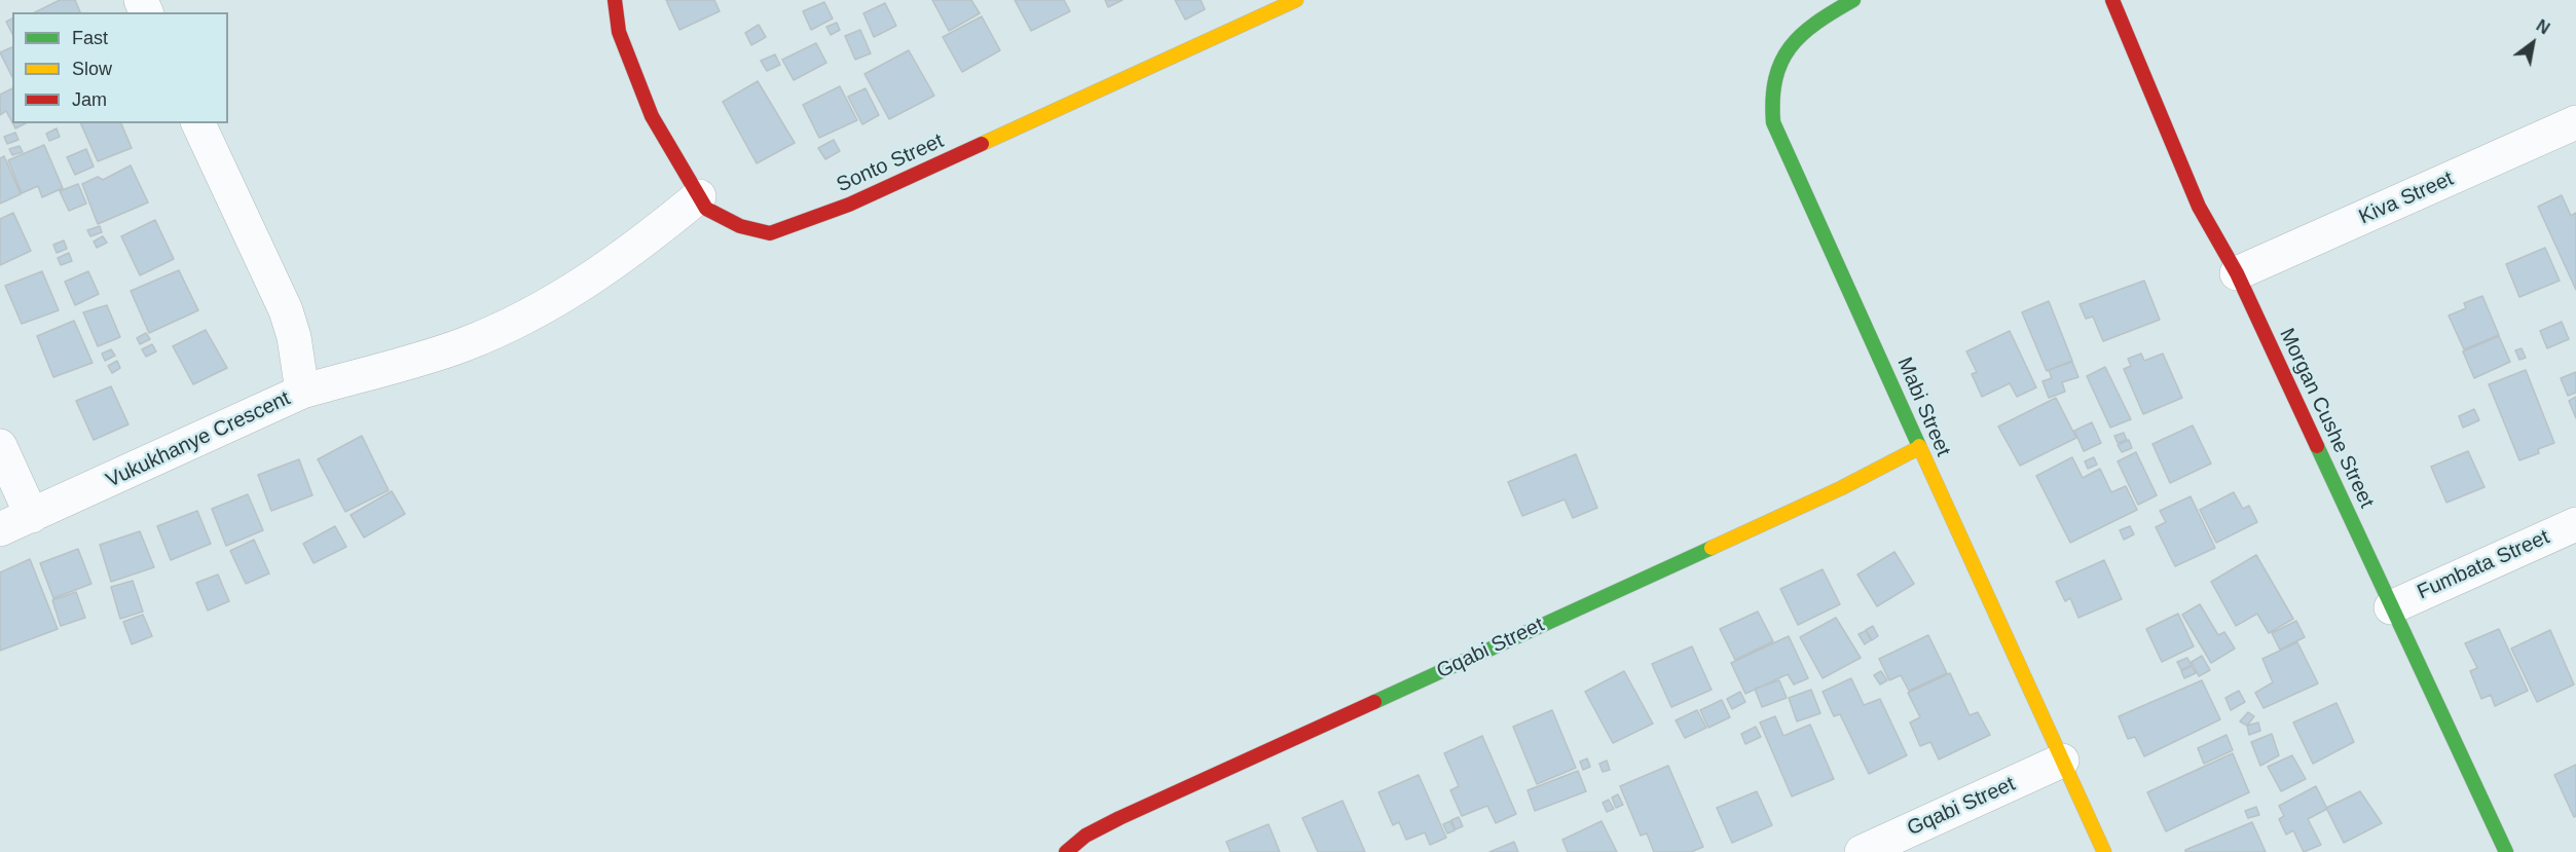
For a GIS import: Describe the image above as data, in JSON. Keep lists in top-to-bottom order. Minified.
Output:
{"streets":{"street":["Sonto Street","Kiva Street","Mabi Street","Morgan Cushe Street","Vukukhanye Crescent","Fumbata Street","Gqabi Street"]},"crossings":[["Kiva Street","Morgan Cushe Street"],["Mabi Street","Gqabi Street"],["Morgan Cushe Street","Fumbata Street"]],"legend":["Fast","Slow","Jam"],"north":"top right"}
